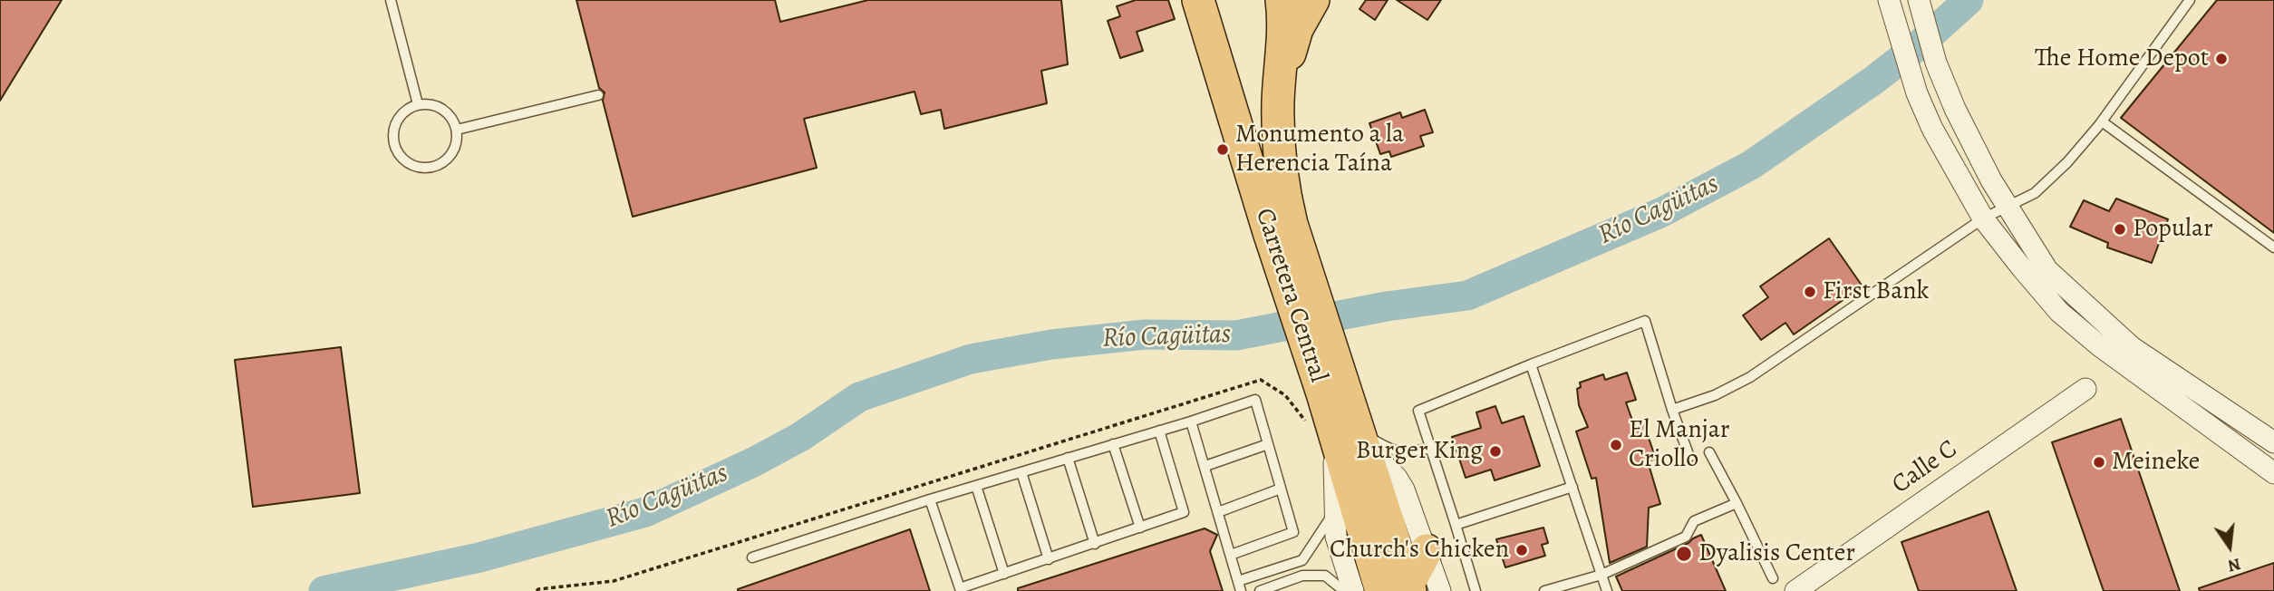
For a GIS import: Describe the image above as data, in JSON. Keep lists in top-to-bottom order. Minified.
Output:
{"streets":{"main road":["Carretera Central"],"street":["Calle C"]},"water":["Río Cagüitas"],"places":["The Home Depot","Monumento a la Herencia Taína","Popular","First Bank","El Manjar Criollo","Burger King","Meineke","Church's Chicken","Dyalisis Center"],"north":"bottom"}
